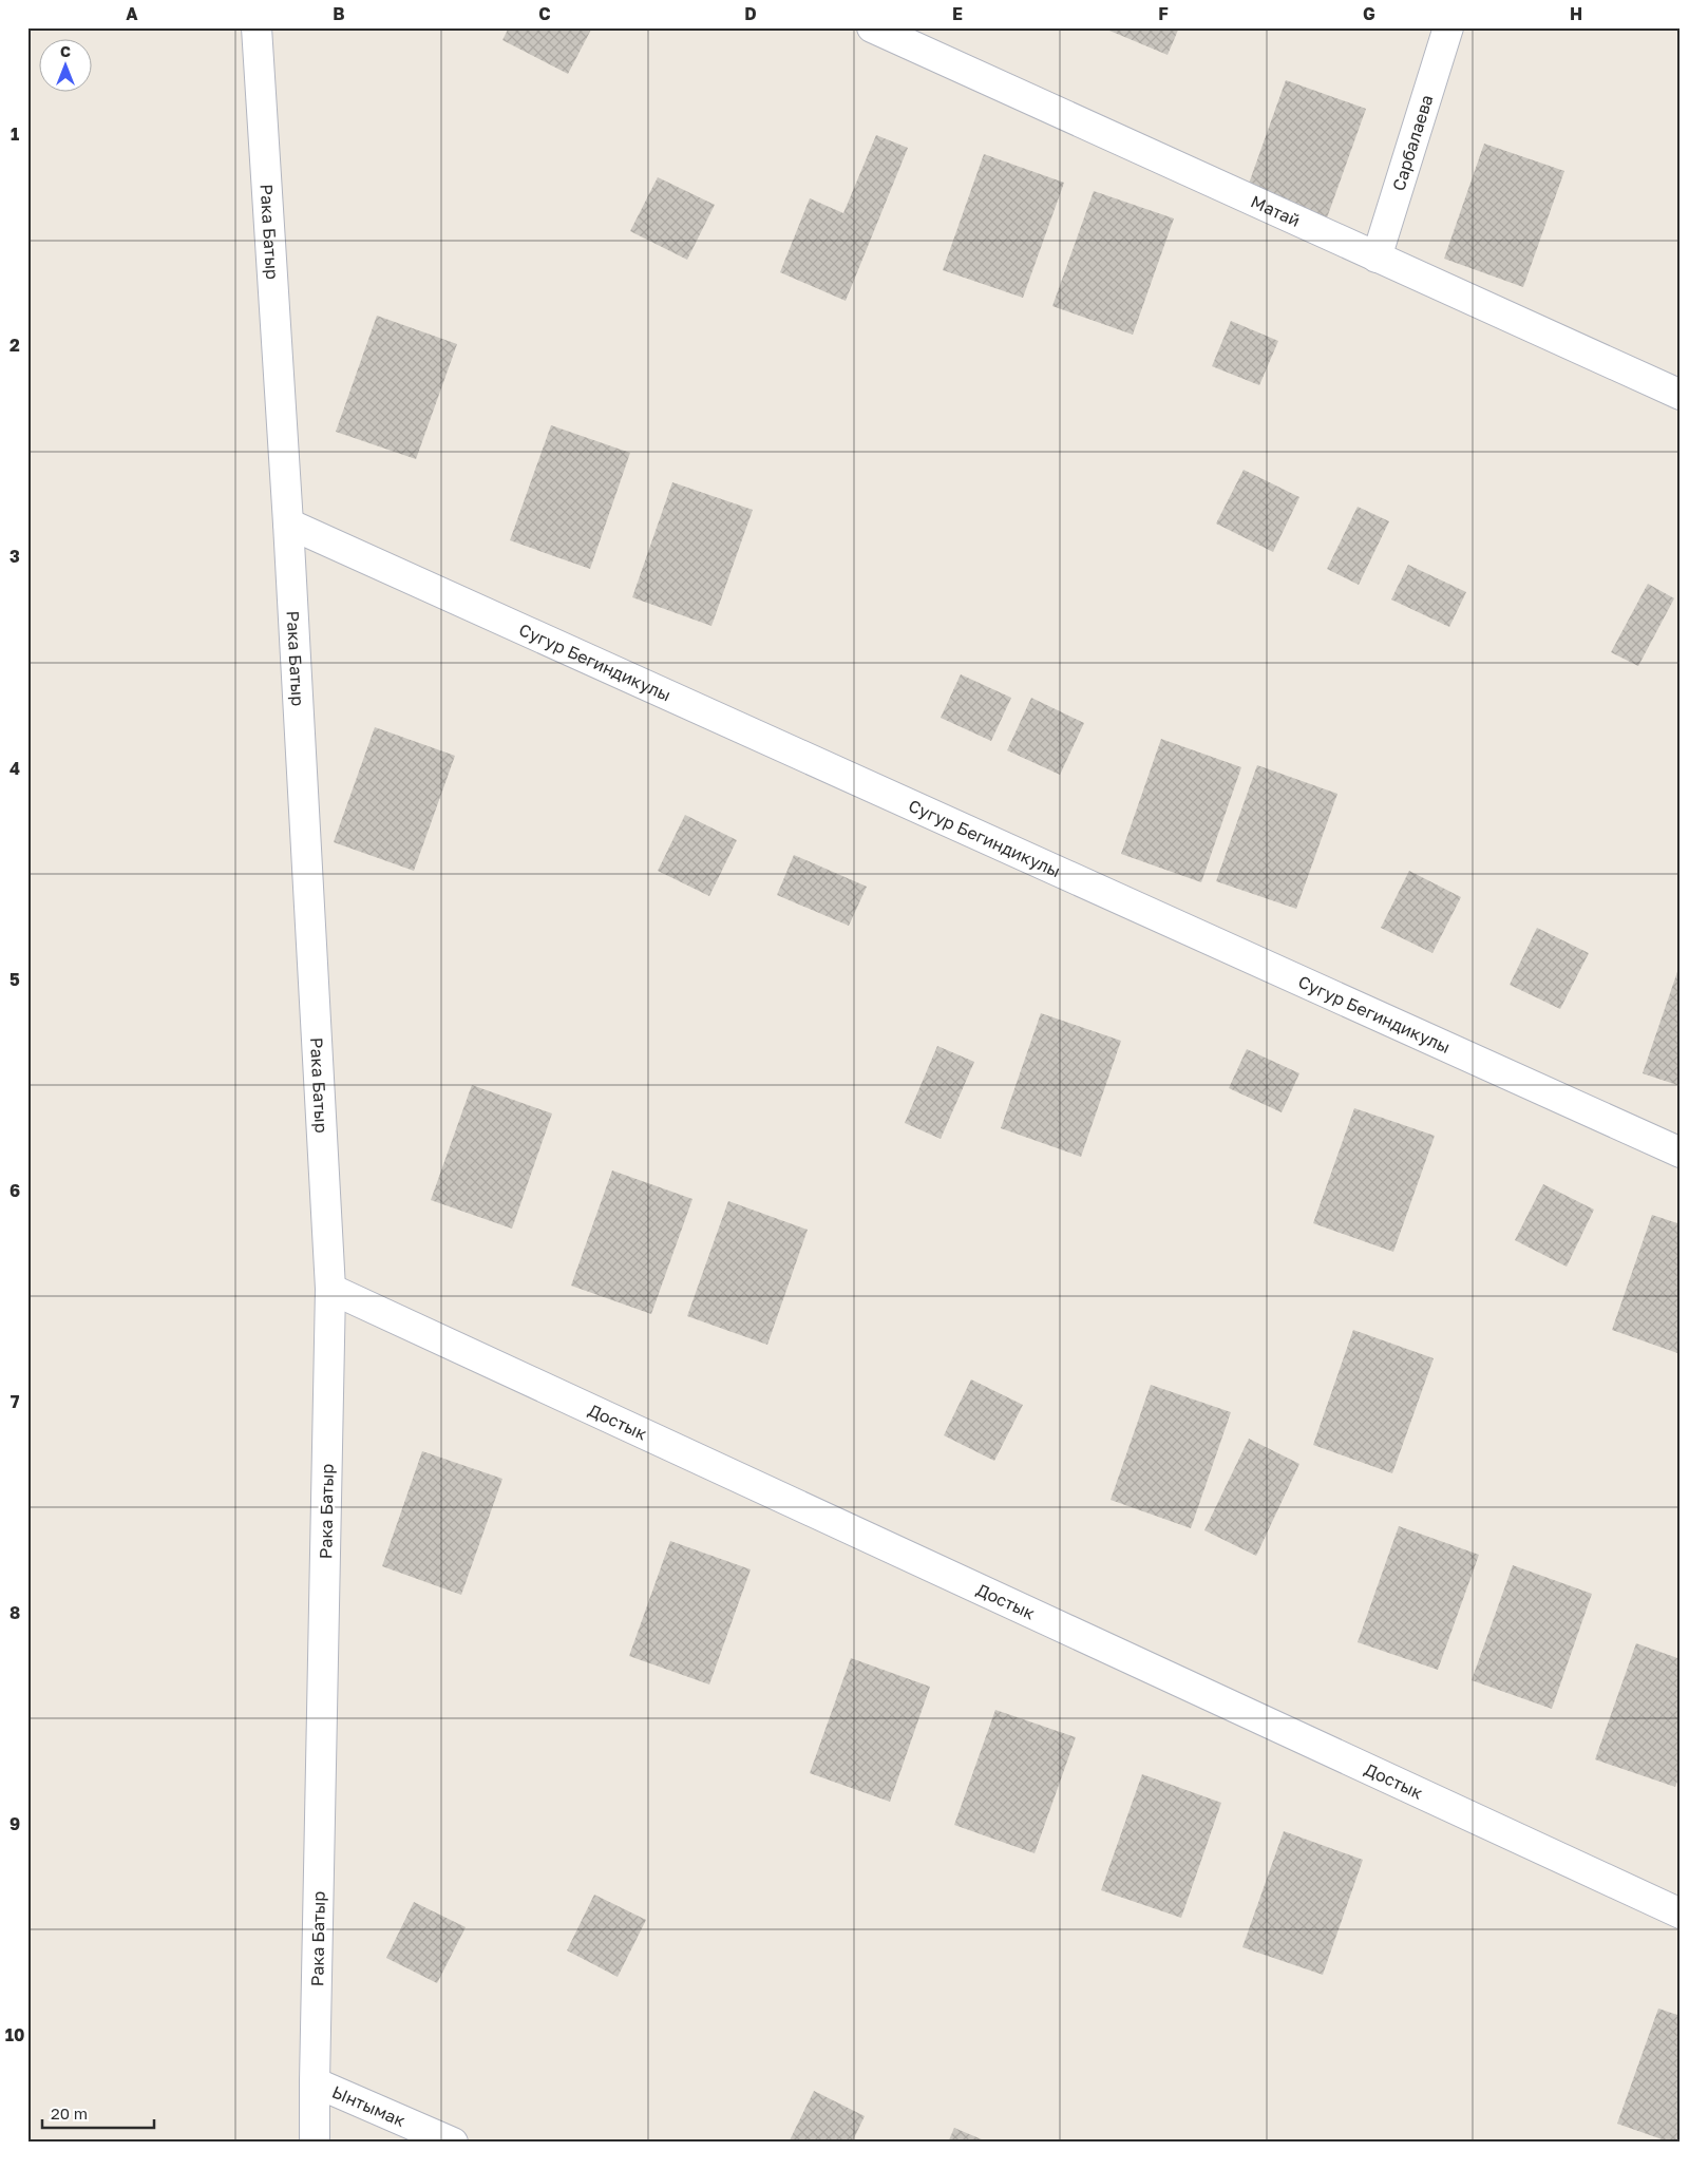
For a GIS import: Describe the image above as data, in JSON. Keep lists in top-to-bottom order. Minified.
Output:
{"streets":{"street":["Сарбалаева","Матай","Рака Батыр","Сугур Бегиндикулы","Достык","Ынтымак"]},"crossings":[["Сарбалаева","Матай"],["Рака Батыр","Сугур Бегиндикулы"],["Рака Батыр","Достык"],["Рака Батыр","Ынтымак"]],"scale_bar":"20 m","north":"top","grid":{"columns":["A","B","C","D","E","F","G","H"],"rows":["1","2","3","4","5","6","7","8","9","10"]}}
